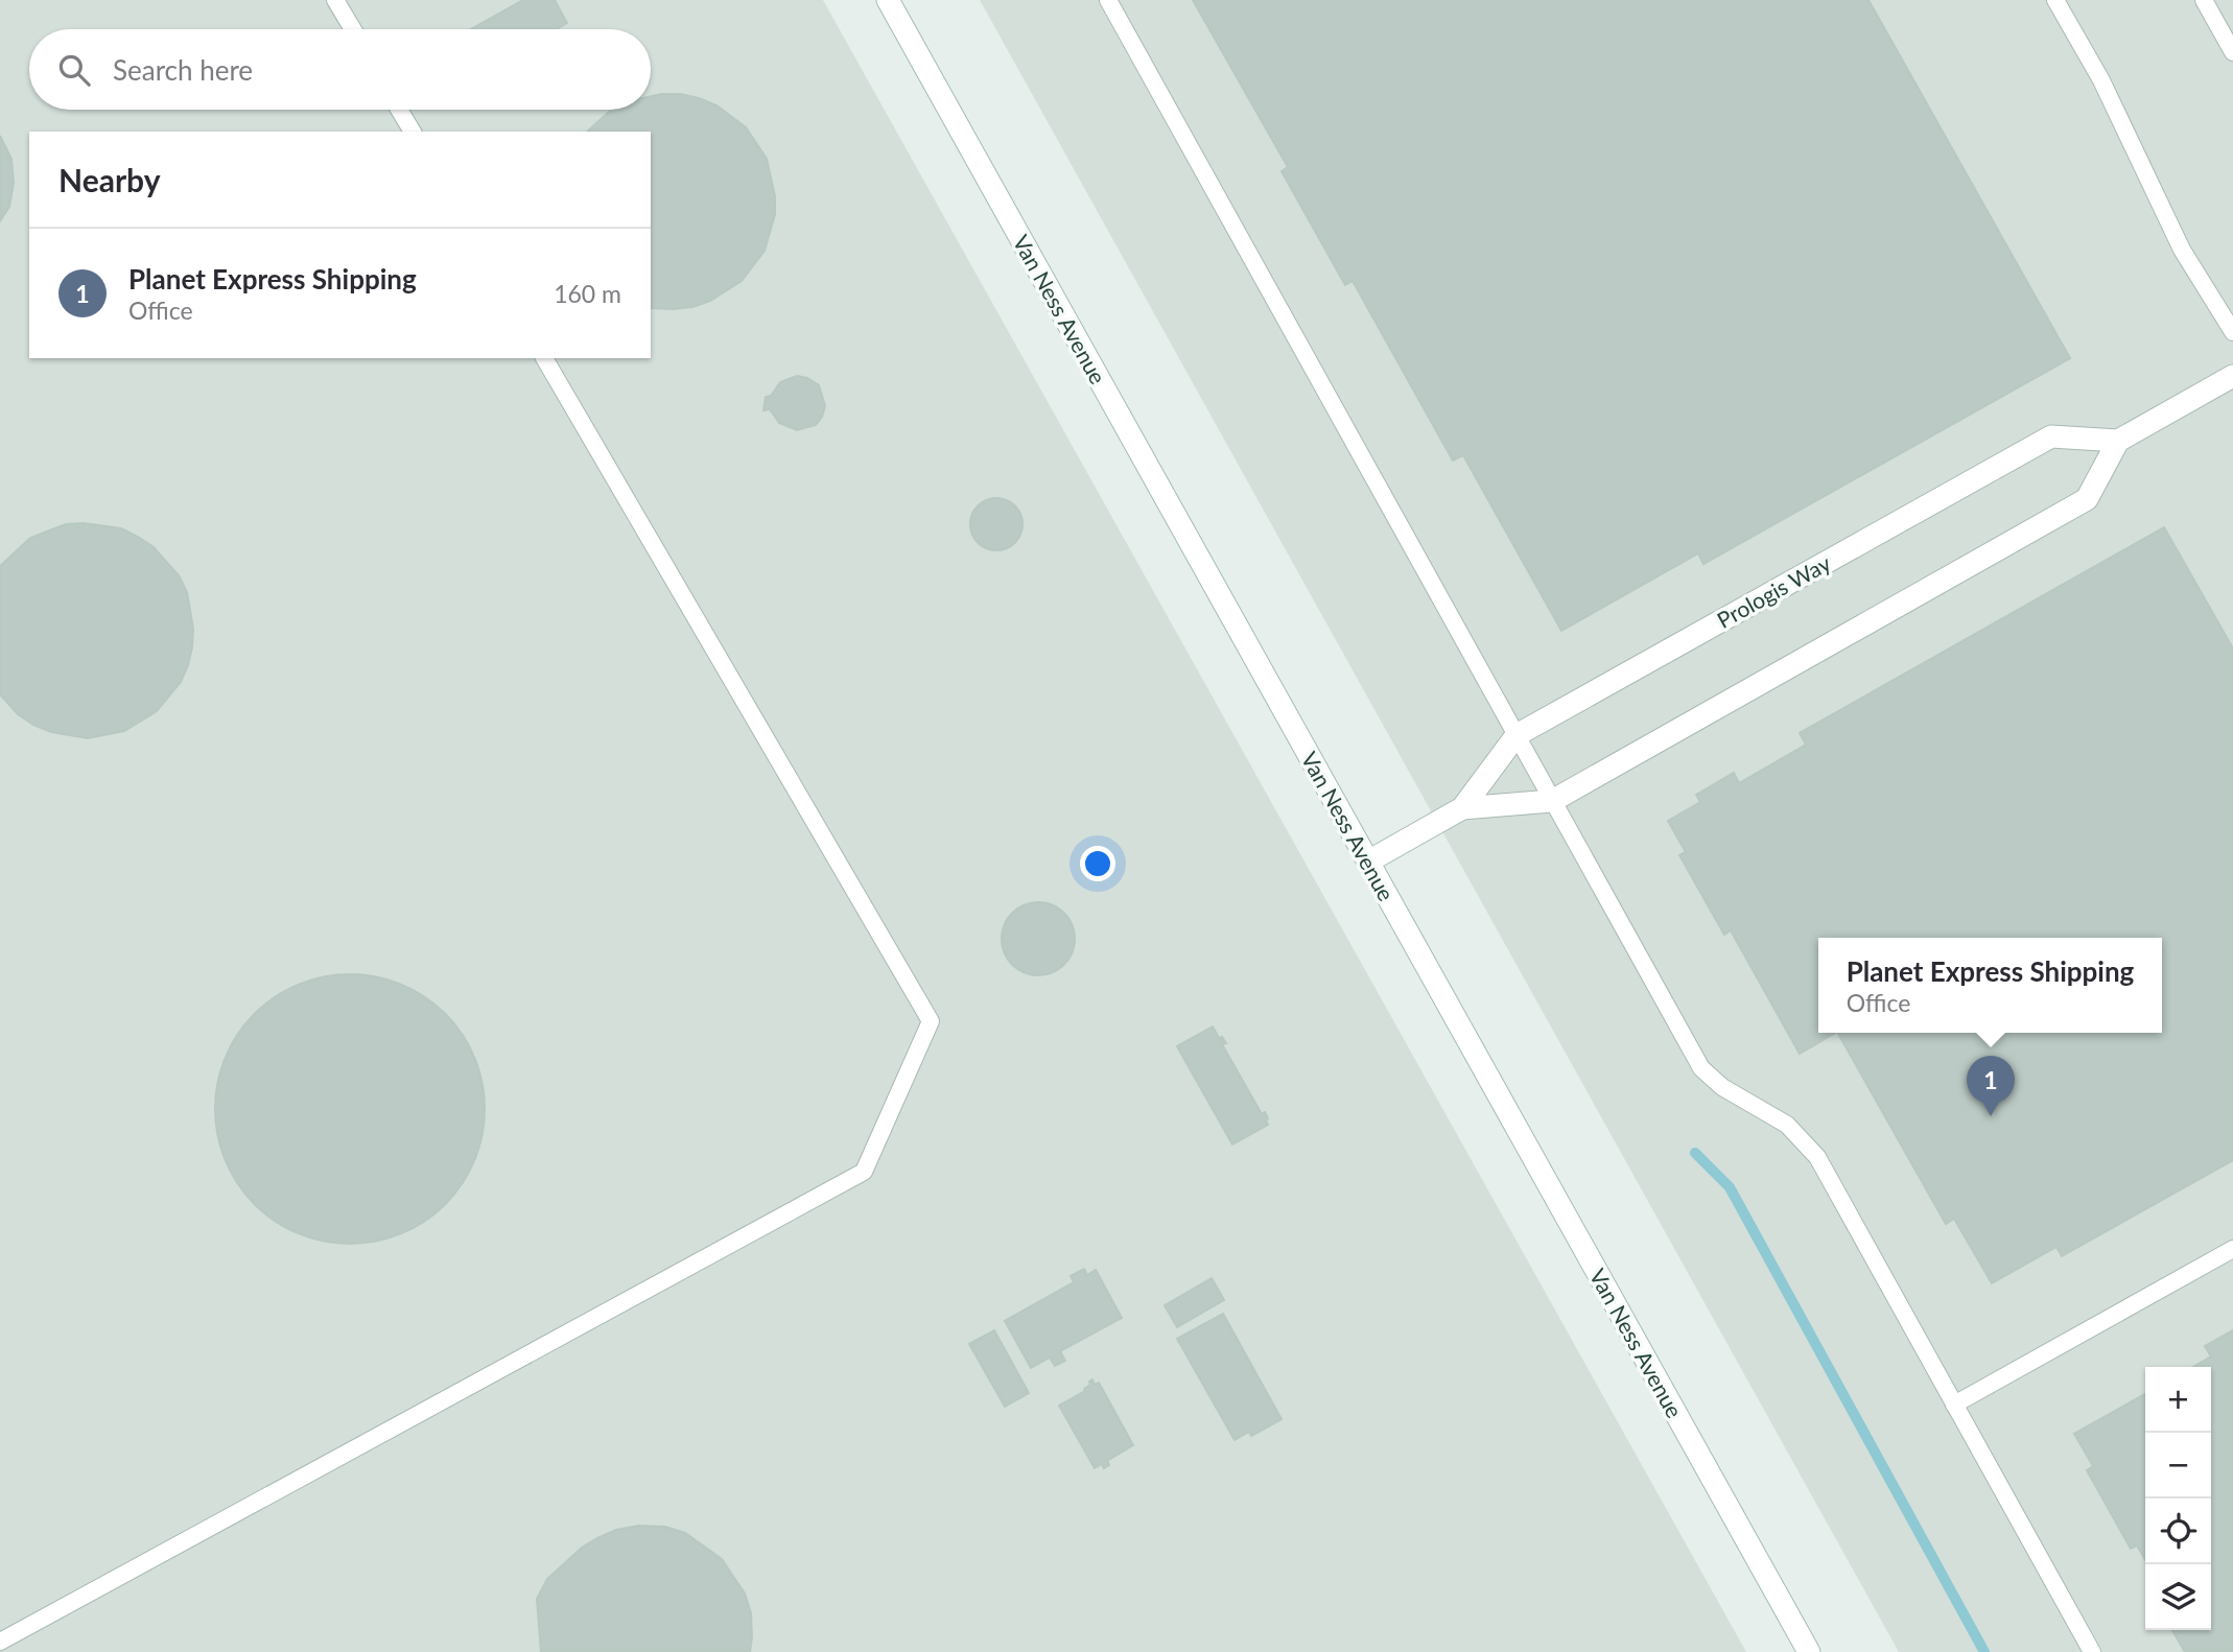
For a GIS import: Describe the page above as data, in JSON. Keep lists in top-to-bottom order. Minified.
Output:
{"streets":{"main road":["Van Ness Avenue","Prologis Way"]},"crossings":[["Van Ness Avenue","Prologis Way"]],"page":{"search":"Search here","heading":"Nearby","list":[{"mark":"1","name":"Planet Express Shipping","note":"Office","value":"160 m"}],"popup":["Planet Express Shipping","Office"],"pins":"1","map_buttons":["+","−"]}}
